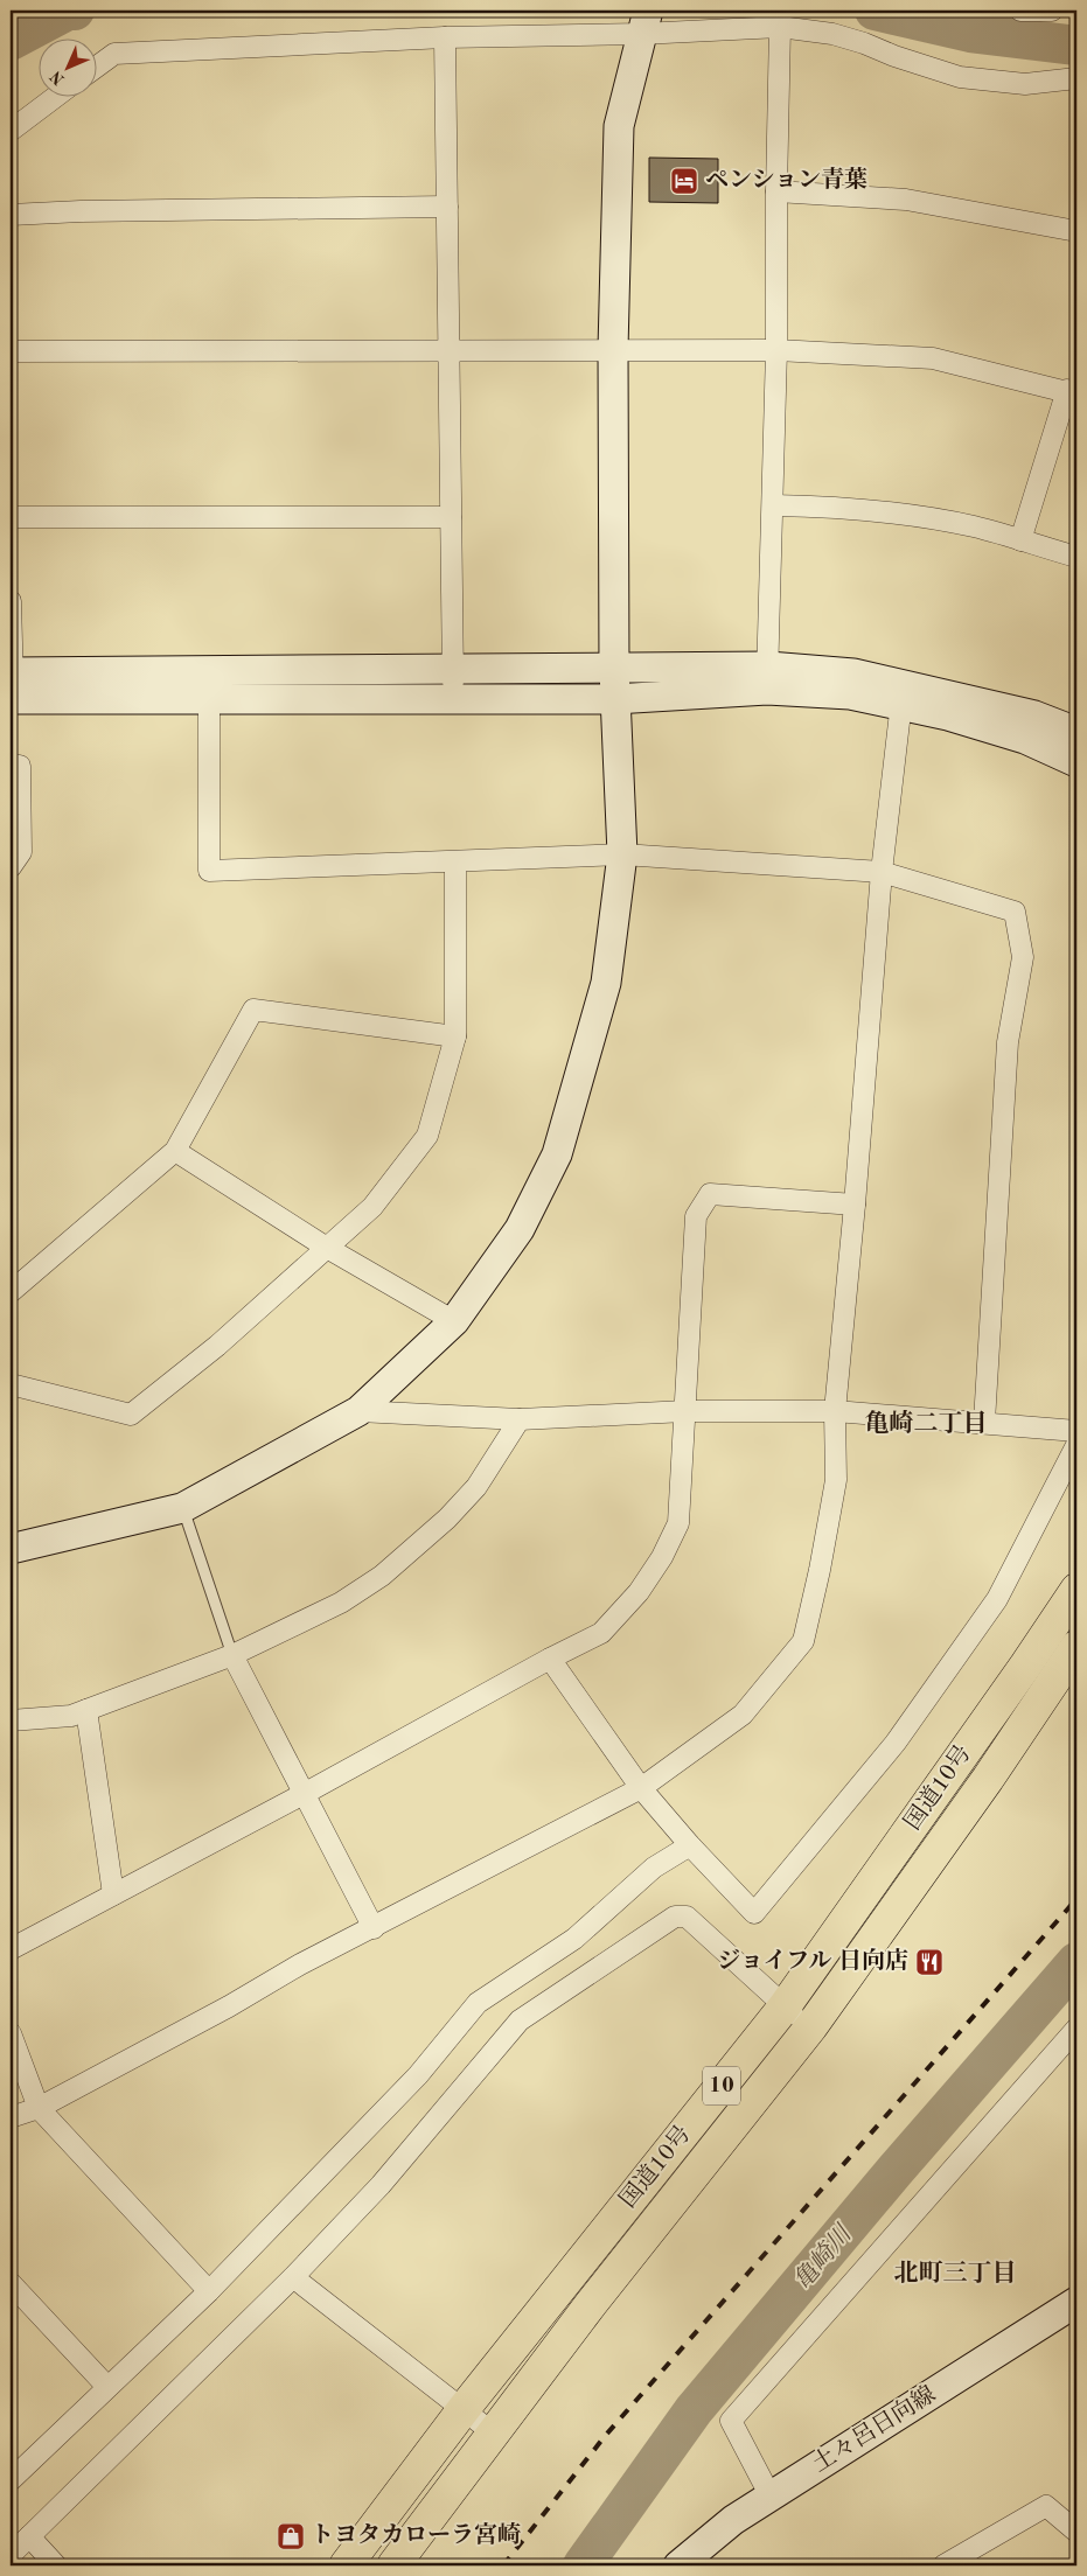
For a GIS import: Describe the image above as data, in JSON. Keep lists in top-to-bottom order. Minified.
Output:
{"streets":{"highway":["国道10号","10"],"street":["土々呂日向線"]},"districts":["亀崎二丁目","北町三丁目"],"water":["亀崎川"],"places":{"hotel":["ペンション青葉"],"restaurant":["ジョイフル 日向店"],"shop":["トヨタカローラ宮崎"]},"north":"bottom left"}
